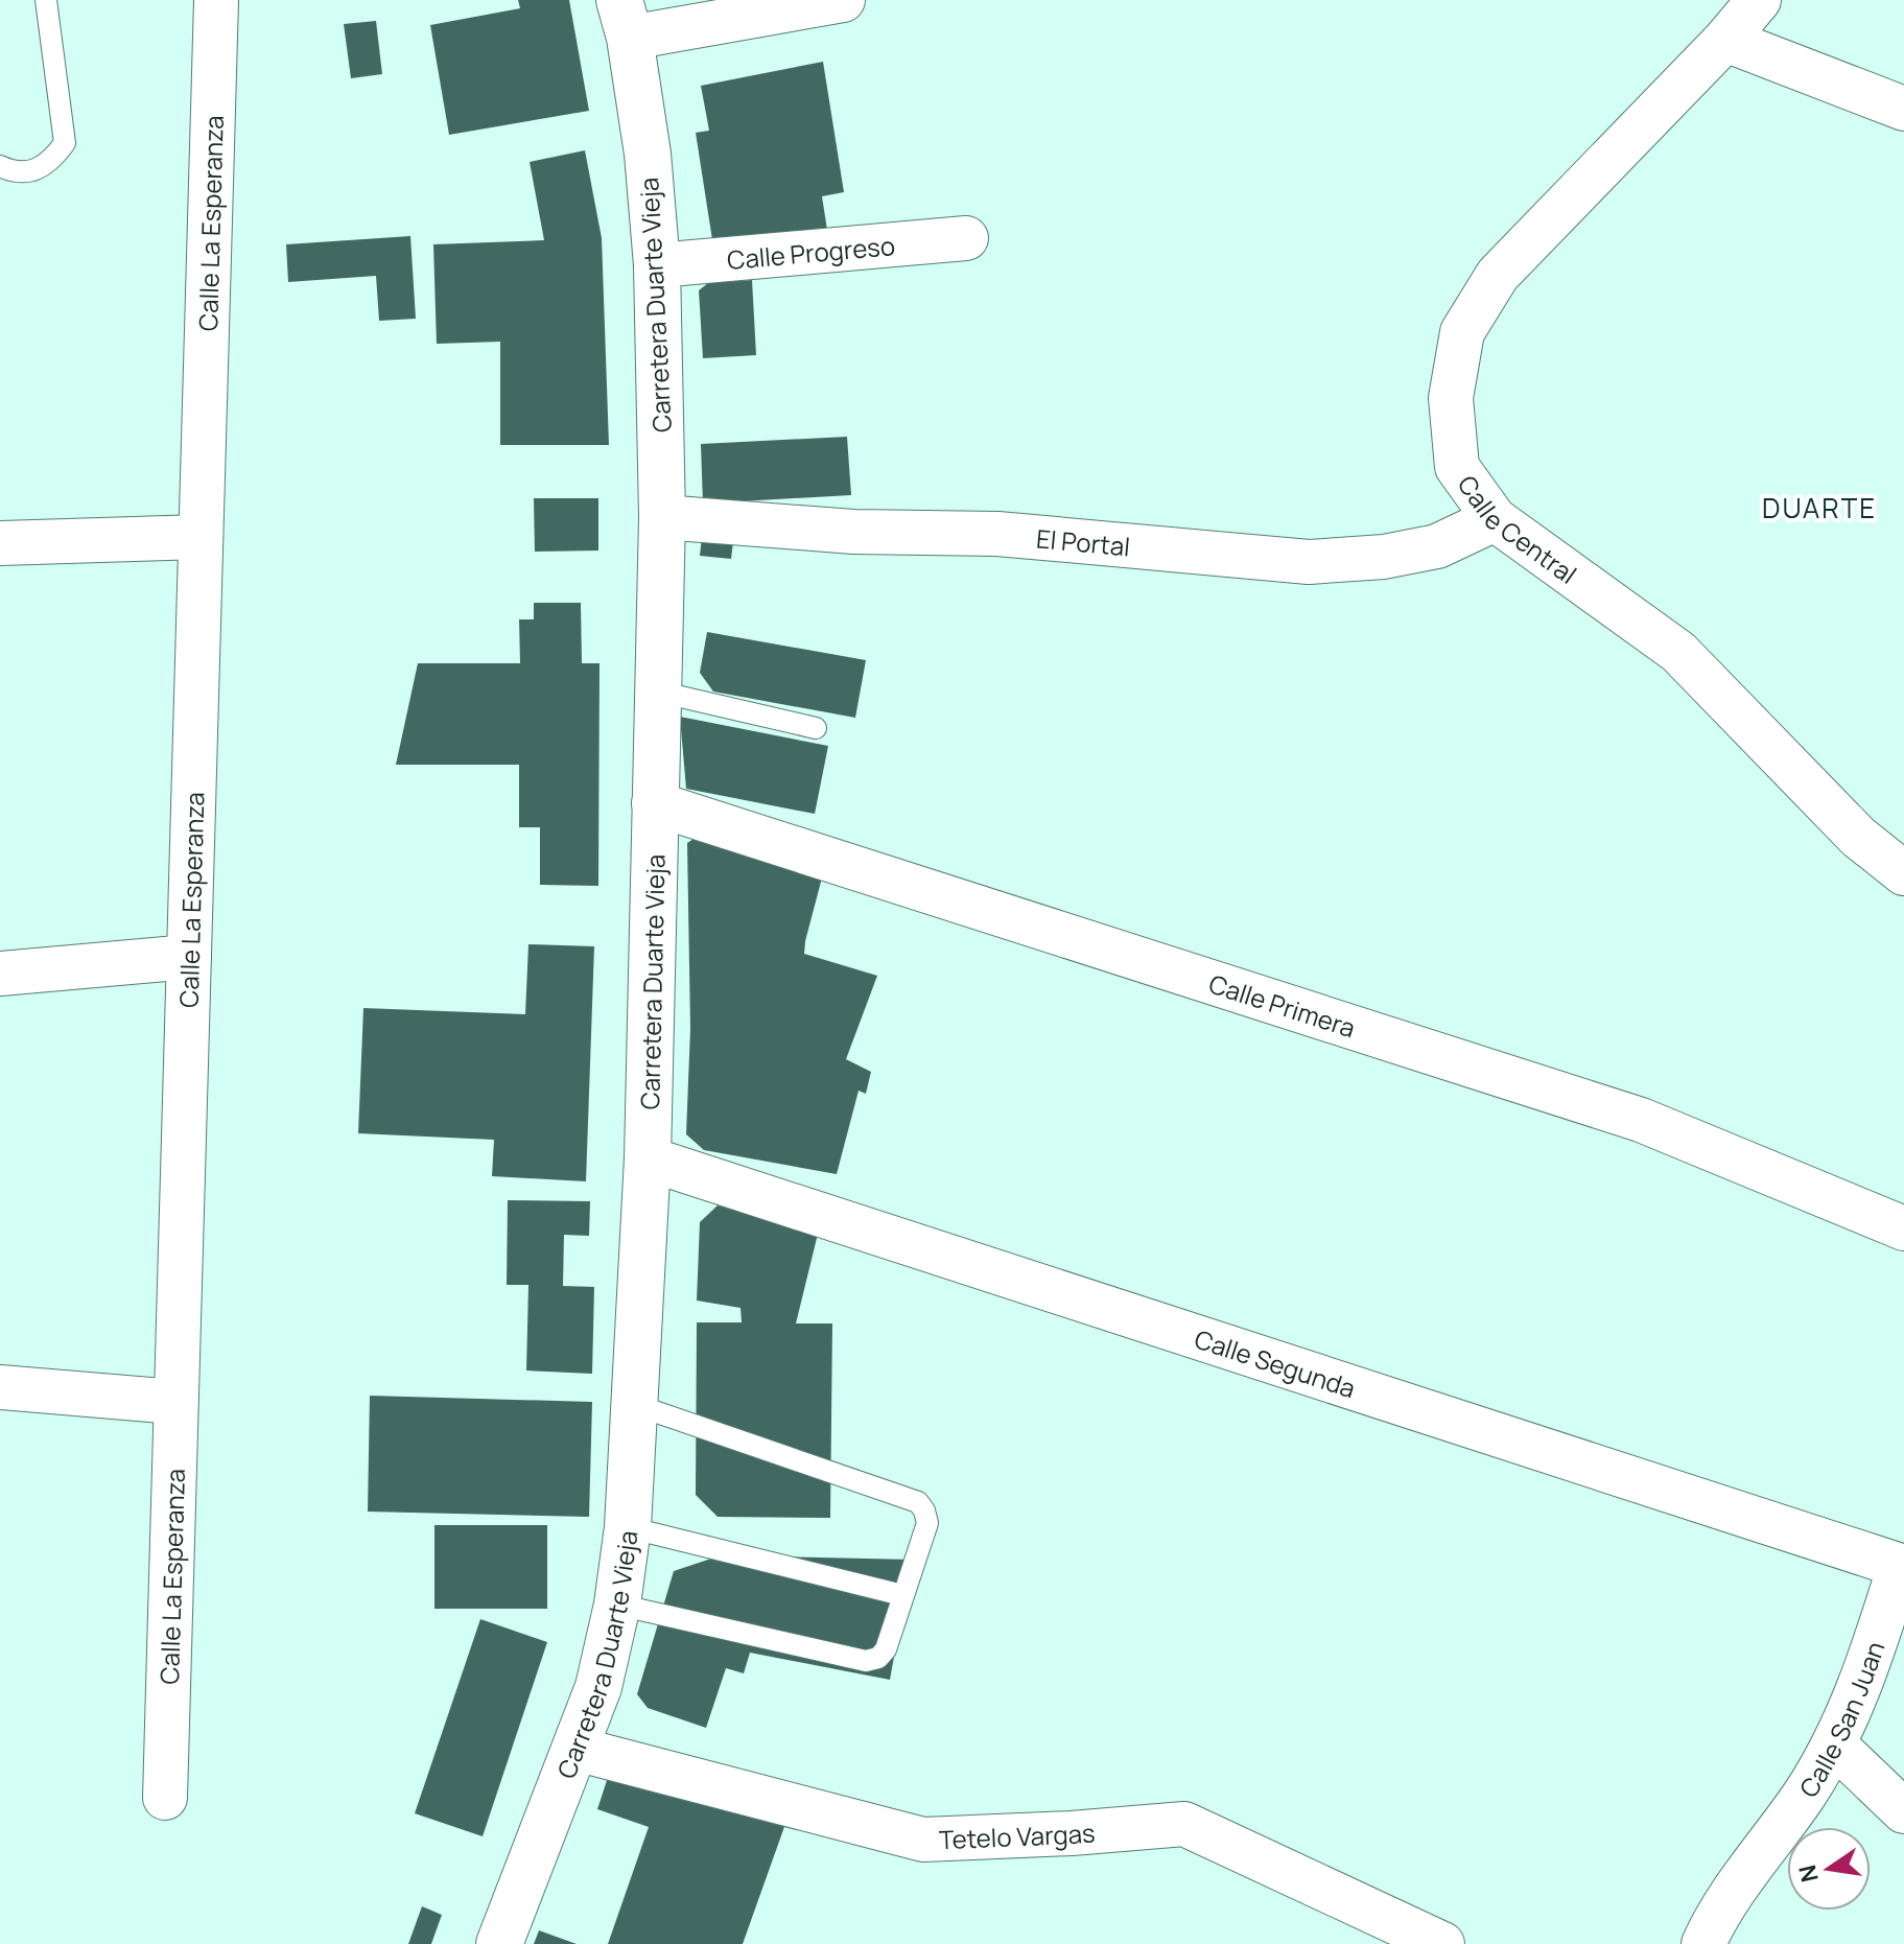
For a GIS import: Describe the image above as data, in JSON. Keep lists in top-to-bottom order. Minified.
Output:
{"streets":{"main road":["Carretera Duarte Vieja"],"street":["Calle La Esperanza","Calle Progreso","Calle Central","El Portal","Calle Primera","Calle Segunda","Calle San Juan","Tetelo Vargas"]},"crossings":[["Calle Progreso","Carretera Duarte Vieja"],["Carretera Duarte Vieja","El Portal"],["Carretera Duarte Vieja","Calle Primera"],["Carretera Duarte Vieja","Calle Segunda"],["Carretera Duarte Vieja","Tetelo Vargas"],["Calle Central","El Portal"],["Calle Segunda","Calle San Juan"]],"districts":["DUARTE"],"north":"left"}
